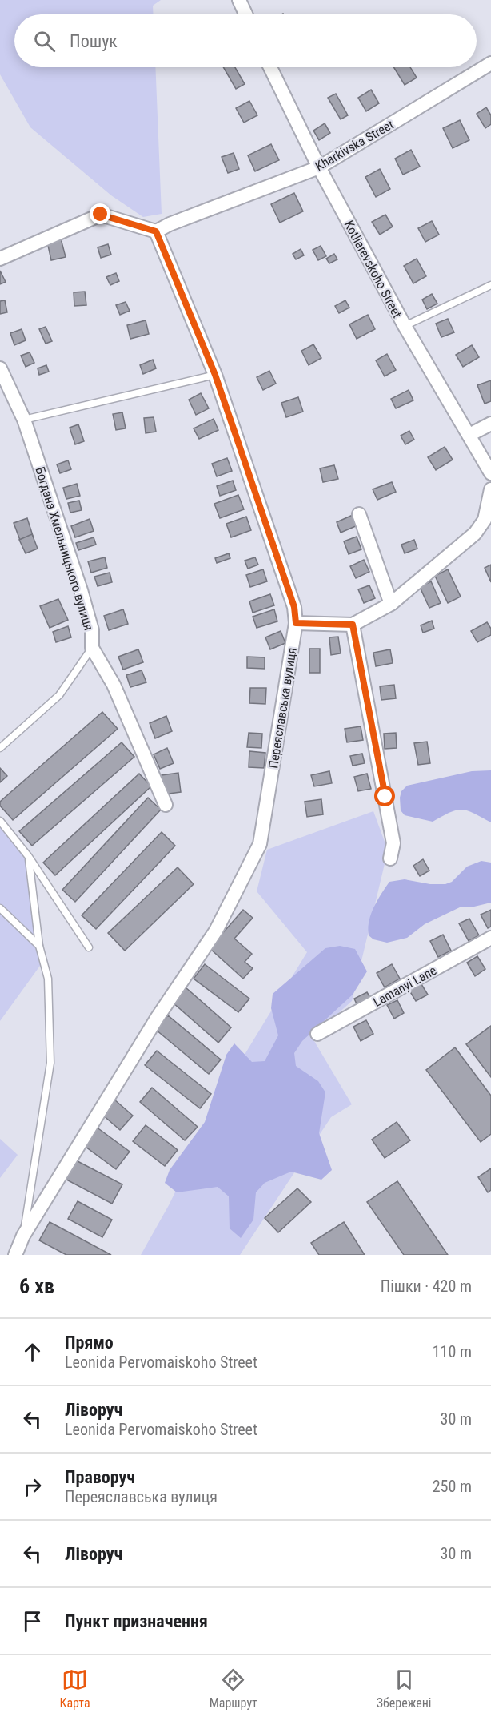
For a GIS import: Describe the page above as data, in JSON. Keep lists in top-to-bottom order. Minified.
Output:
{"streets":{"street":["Kharkivska Street","Kotliarevskoho Street","Богдана Хмельницького вулиця","Переяславська вулиця","Lamanyi Lane"]},"crossings":[["Kharkivska Street","Kotliarevskoho Street"],["Kharkivska Street","Переяславська вулиця"]],"page":{"search":"Пошук","heading":["6 хв","Пішки · 420 m"],"list":[["Прямо","Leonida Pervomaiskoho Street","110 m"],["Ліворуч","Leonida Pervomaiskoho Street","30 m"],["Праворуч","Переяславська вулиця","250 m"],["Ліворуч","30 m"],"Пункт призначення"],"nav":["Карта","Маршрут","Збережені"]}}
